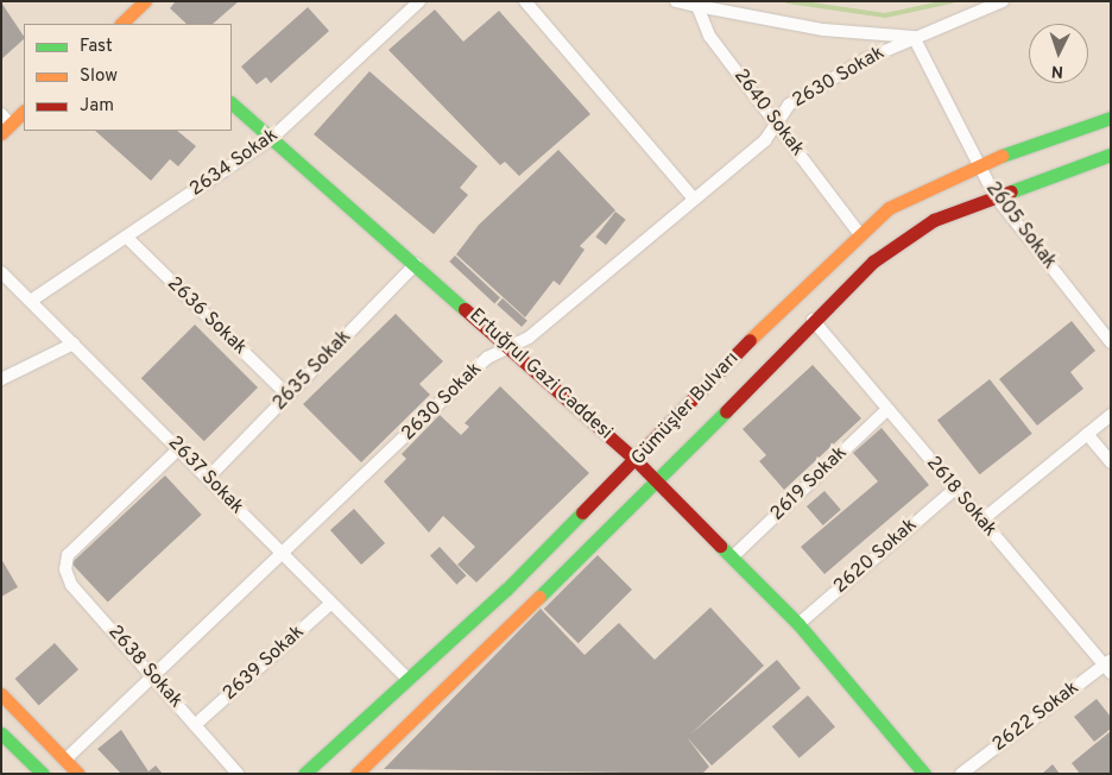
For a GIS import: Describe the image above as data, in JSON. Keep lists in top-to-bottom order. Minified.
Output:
{"streets":{"main road":["Ertuğrul Gazi Caddesi","Gümüşler Bulvarı"],"street":["2630 Sokak","2640 Sokak","2634 Sokak","2605 Sokak","2636 Sokak","2635 Sokak","2637 Sokak","2619 Sokak","2618 Sokak","2620 Sokak","2639 Sokak","2638 Sokak","2622 Sokak"]},"crossings":[["2630 Sokak","2640 Sokak"],["2630 Sokak","2605 Sokak"],["2630 Sokak","Ertuğrul Gazi Caddesi"],["2630 Sokak","2637 Sokak"],["2630 Sokak","2638 Sokak"],["2640 Sokak","Gümüşler Bulvarı"],["2634 Sokak","2636 Sokak"],["2634 Sokak","Ertuğrul Gazi Caddesi"],["2634 Sokak","2637 Sokak"],["2605 Sokak","Gümüşler Bulvarı"],["2636 Sokak","2635 Sokak"],["2635 Sokak","Ertuğrul Gazi Caddesi"],["2635 Sokak","2637 Sokak"],["Ertuğrul Gazi Caddesi","Gümüşler Bulvarı"],["Ertuğrul Gazi Caddesi","2619 Sokak"],["Ertuğrul Gazi Caddesi","2620 Sokak"],["Gümüşler Bulvarı","2637 Sokak"],["Gümüşler Bulvarı","2618 Sokak"],["2637 Sokak","2639 Sokak"],["2637 Sokak","2638 Sokak"],["2619 Sokak","2618 Sokak"],["2618 Sokak","2620 Sokak"],["2618 Sokak","2622 Sokak"],["2639 Sokak","2638 Sokak"]],"legend":["Fast","Slow","Jam"],"north":"bottom"}
